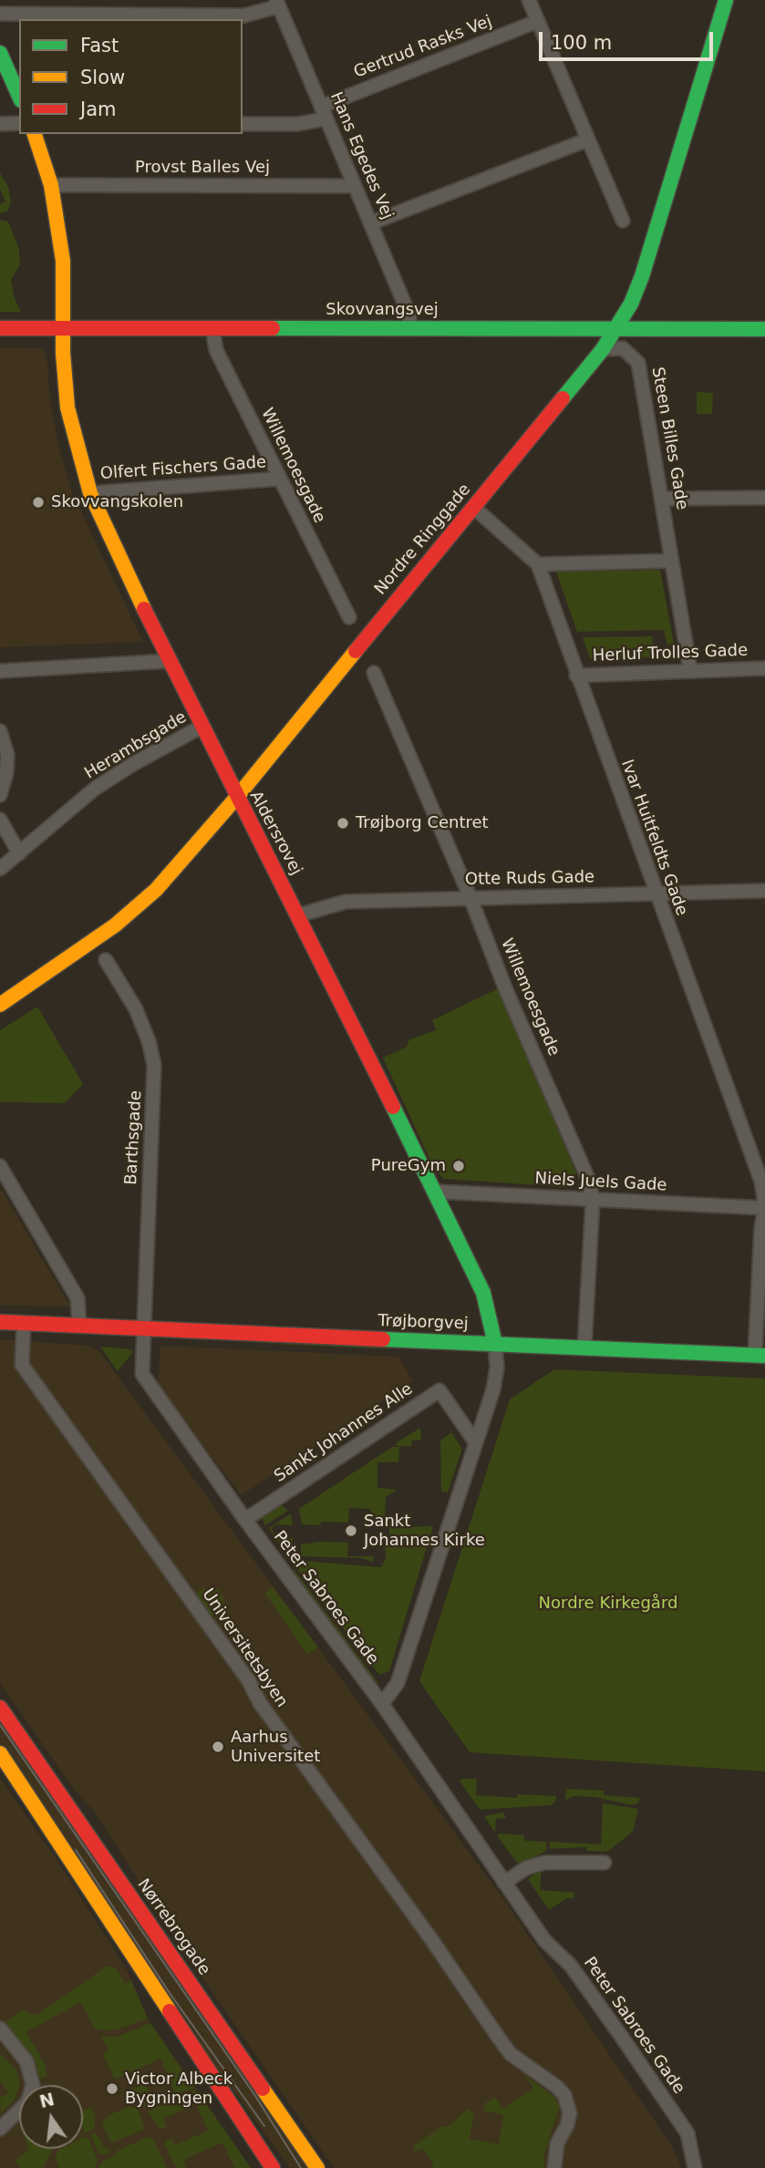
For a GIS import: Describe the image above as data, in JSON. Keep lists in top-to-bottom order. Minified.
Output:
{"streets":{"street":["Gertrud Rasks Vej","Hans Egedes Vej","Provst Balles Vej","Skovvangsvej","Steen Billes Gade","Willemoesgade","Olfert Fischers Gade","Nordre Ringgade","Herluf Trolles Gade","Herambsgade","Aldersrovej","Ivar Huitfeldts Gade","Otte Ruds Gade","Barthsgade","Niels Juels Gade","Trøjborgvej","Sankt Johannes Alle","Peter Sabroes Gade","Universitetsbyen","Nørrebrogade"]},"crossings":[["Gertrud Rasks Vej","Hans Egedes Vej"],["Hans Egedes Vej","Provst Balles Vej"],["Hans Egedes Vej","Skovvangsvej"],["Provst Balles Vej","Aldersrovej"],["Skovvangsvej","Willemoesgade"],["Skovvangsvej","Nordre Ringgade"],["Skovvangsvej","Aldersrovej"],["Steen Billes Gade","Nordre Ringgade"],["Steen Billes Gade","Herluf Trolles Gade"],["Willemoesgade","Olfert Fischers Gade"],["Willemoesgade","Otte Ruds Gade"],["Willemoesgade","Niels Juels Gade"],["Willemoesgade","Trøjborgvej"],["Olfert Fischers Gade","Aldersrovej"],["Nordre Ringgade","Aldersrovej"],["Nordre Ringgade","Ivar Huitfeldts Gade"],["Herluf Trolles Gade","Ivar Huitfeldts Gade"],["Herambsgade","Aldersrovej"],["Aldersrovej","Otte Ruds Gade"],["Aldersrovej","Niels Juels Gade"],["Aldersrovej","Trøjborgvej"],["Ivar Huitfeldts Gade","Otte Ruds Gade"],["Ivar Huitfeldts Gade","Niels Juels Gade"],["Ivar Huitfeldts Gade","Trøjborgvej"],["Barthsgade","Trøjborgvej"],["Barthsgade","Peter Sabroes Gade"],["Trøjborgvej","Peter Sabroes Gade"],["Trøjborgvej","Universitetsbyen"],["Sankt Johannes Alle","Peter Sabroes Gade"]],"parks":["Nordre Kirkegård"],"places":["Skovvangskolen","Trøjborg Centret","PureGym","Sankt Johannes Kirke","Aarhus Universitet","Victor Albeck Bygningen"],"legend":["Fast","Slow","Jam"],"scale_bar":"100 m","north":"top"}
